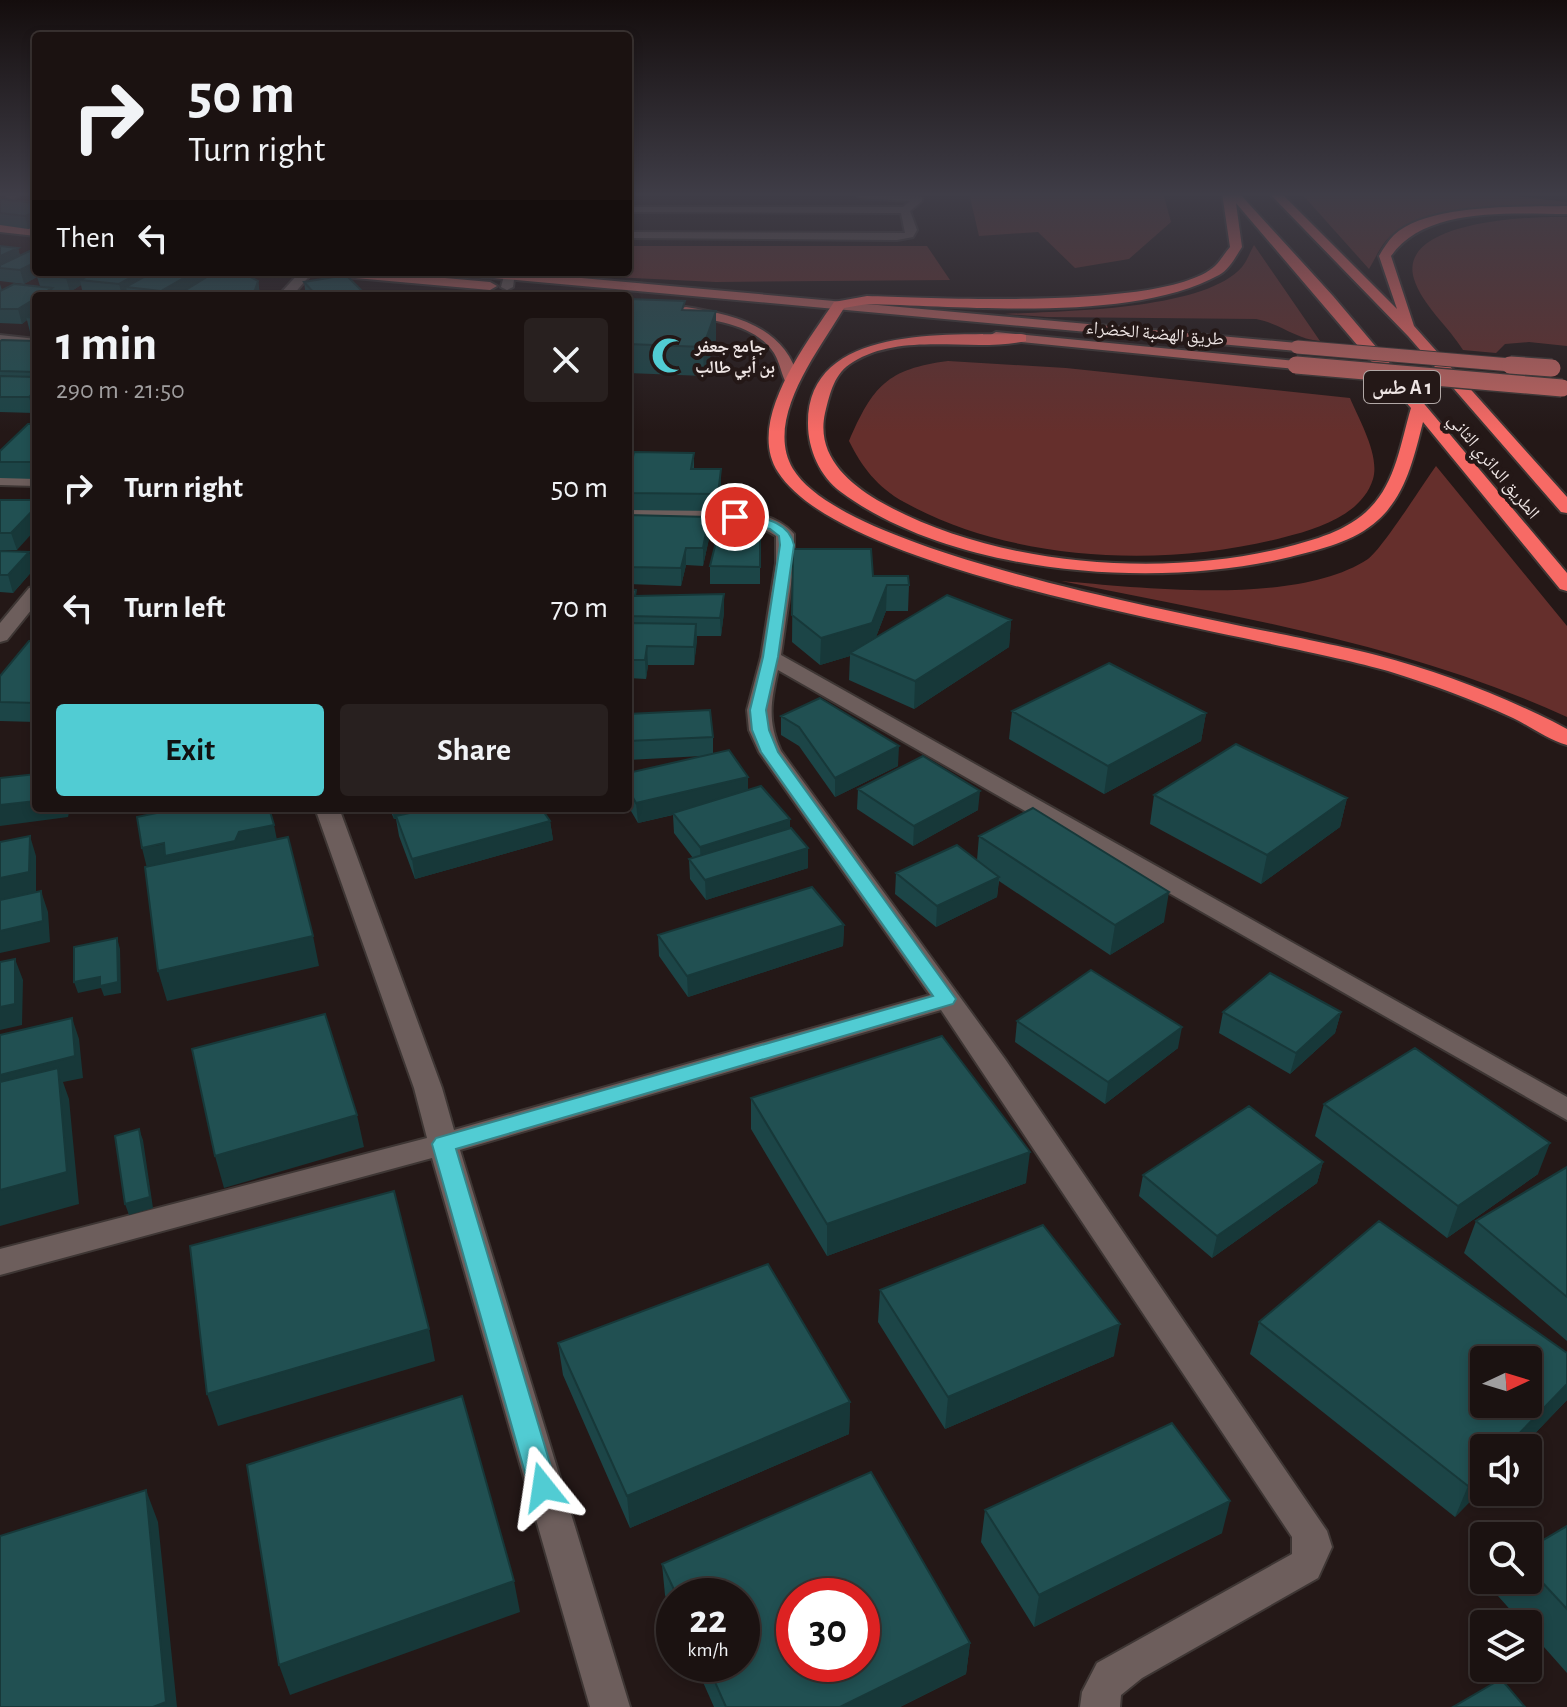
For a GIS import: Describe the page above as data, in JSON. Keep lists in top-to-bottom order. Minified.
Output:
{"streets":{"highway":["طس A 1","الطريق الدائري الثاني"],"main road":["طريق الهضبة الخضراء"]},"places":{"mosque":["جامع جعفر بن أبي طالب"]},"north":"right","page":{"turn":["50 m","Turn right"],"then":"Then","heading":["1 min","290 m · 21:50"],"list":[{"name":"Turn right","value":"50 m"},{"name":"Turn left","value":"70 m"}],"buttons":["Exit","Share"],"speed":"22 km/h","limit":"30"}}
